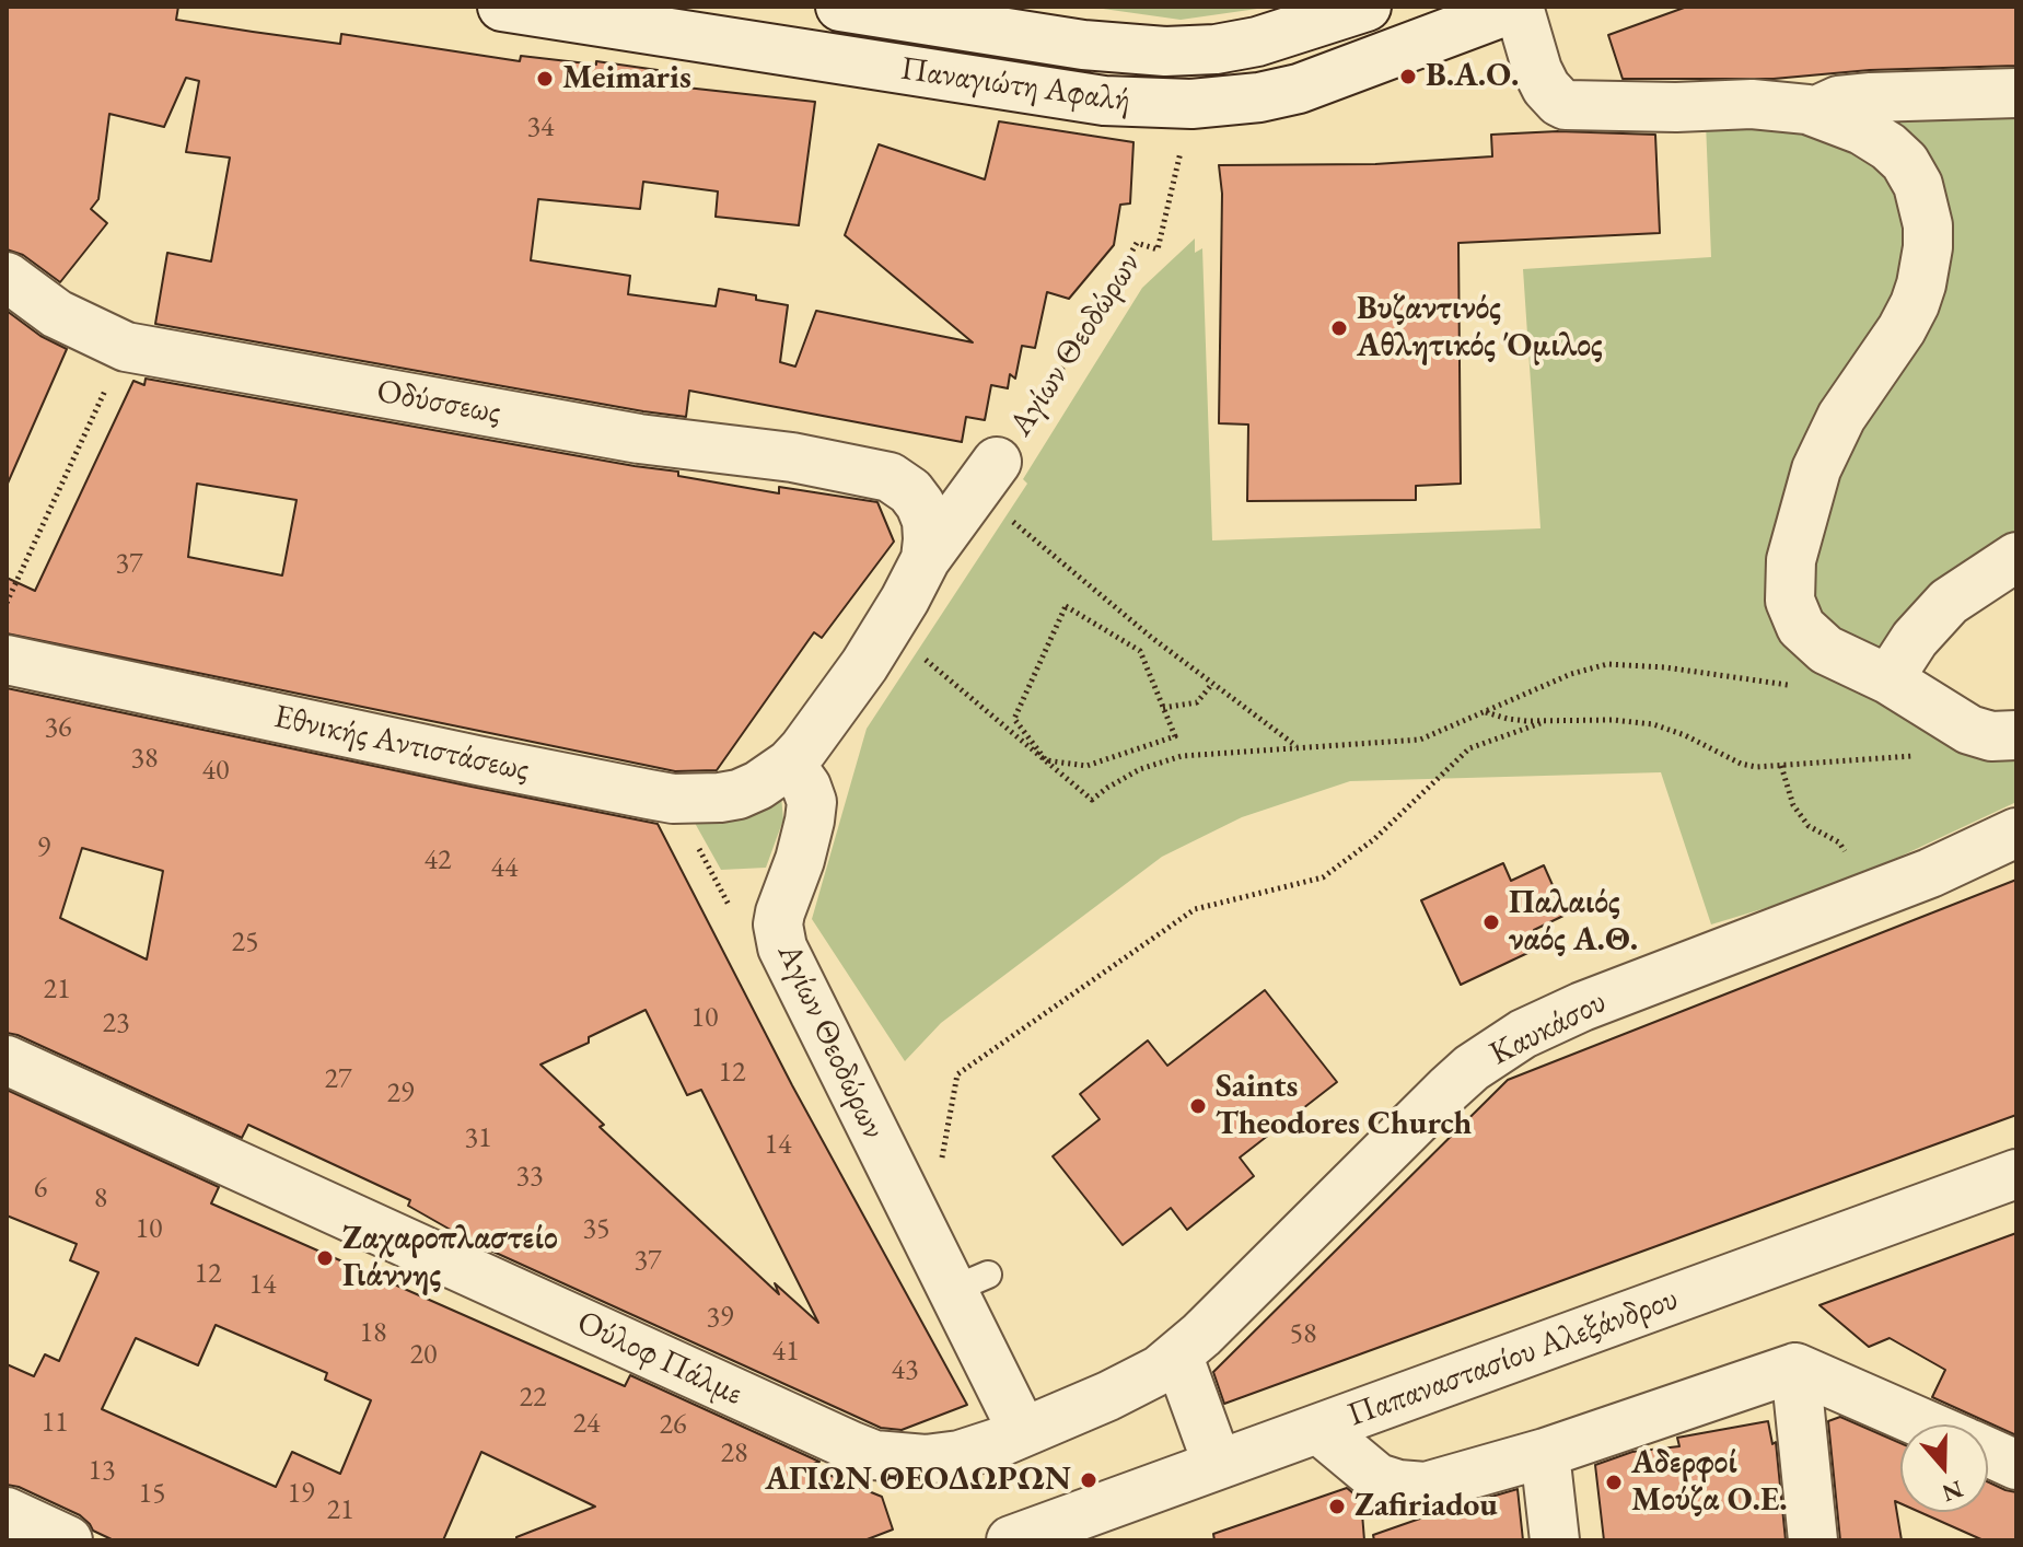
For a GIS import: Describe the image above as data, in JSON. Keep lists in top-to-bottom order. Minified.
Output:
{"streets":{"street":["Παναγιώτη Αφαλή","Αγίων Θεοδώρων","Οδύσσεως","Εθνικής Αντιστάσεως","Καυκάσου","Παπαναστασίου Αλεξάνδρου","Ούλοφ Πάλμε"]},"crossings":[["Αγίων Θεοδώρων","Εθνικής Αντιστάσεως"],["Αγίων Θεοδώρων","Ούλοφ Πάλμε"],["Καυκάσου","Ούλοφ Πάλμε"]],"places":["Β.Α.Ο.","Meimaris","Βυζαντινός Αθλητικός Όμιλος","Παλαιός ναός Α.Θ.","Saints Theodores Church","Ζαχαροπλαστείο Γιάννης","ΑΓΙΩΝ ΘΕΟΔΩΡΩΝ","Αδερφοί Μούζα Ο.Ε.","Zafiriadou"],"house_numbers":["34","37","36","38","40","9","42","44","25","21","10","23","12","27","29","31","14","33","6","8","10","35","37","12","14","39","18","58","41","20","43","22","11","24","26","28","13","15","19","21"],"north":"bottom"}
